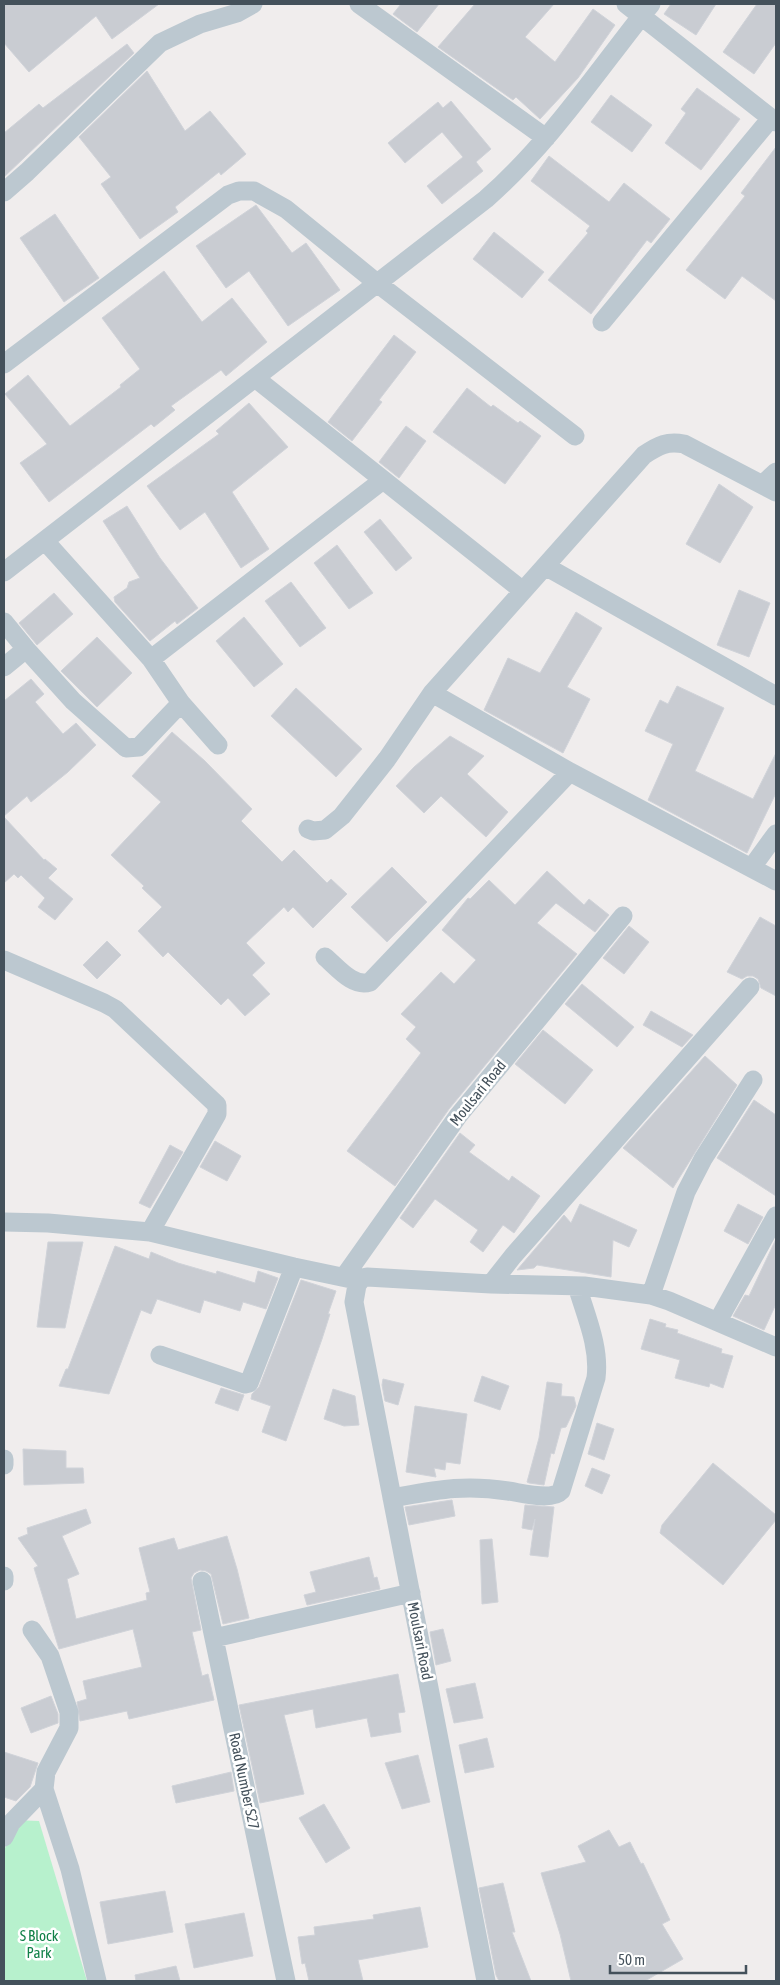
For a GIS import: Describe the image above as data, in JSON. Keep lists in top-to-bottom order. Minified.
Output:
{"streets":{"street":["Moulsari Road","Road Number S27"]},"parks":["S Block Park"],"scale_bar":"50 m"}
